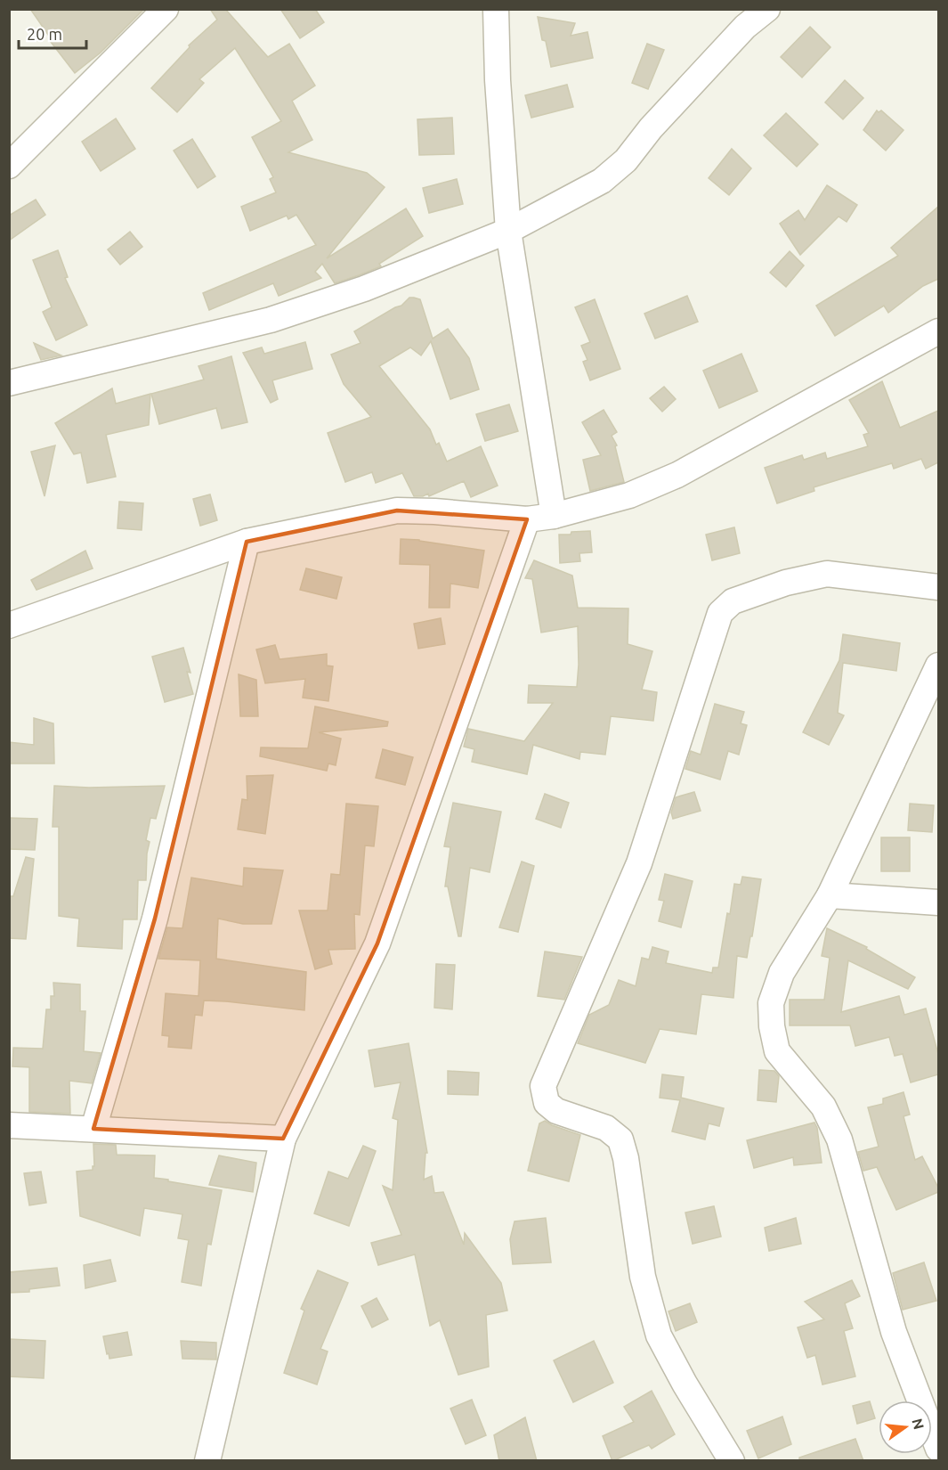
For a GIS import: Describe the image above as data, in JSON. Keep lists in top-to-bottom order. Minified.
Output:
{"scale_bar":"20 m","north":"right"}
